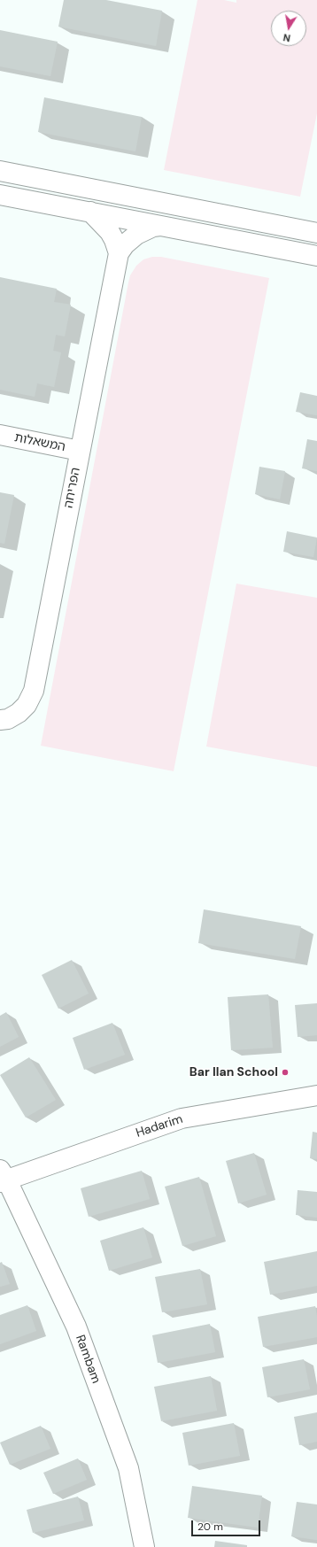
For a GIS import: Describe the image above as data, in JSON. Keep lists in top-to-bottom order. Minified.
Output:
{"streets":{"street":["המשאלות","הפריחה","Hadarim","Rambam"]},"crossings":[["המשאלות","הפריחה"],["Hadarim","Rambam"]],"places":["Bar Ilan School"],"scale_bar":"20 m","north":"bottom"}
